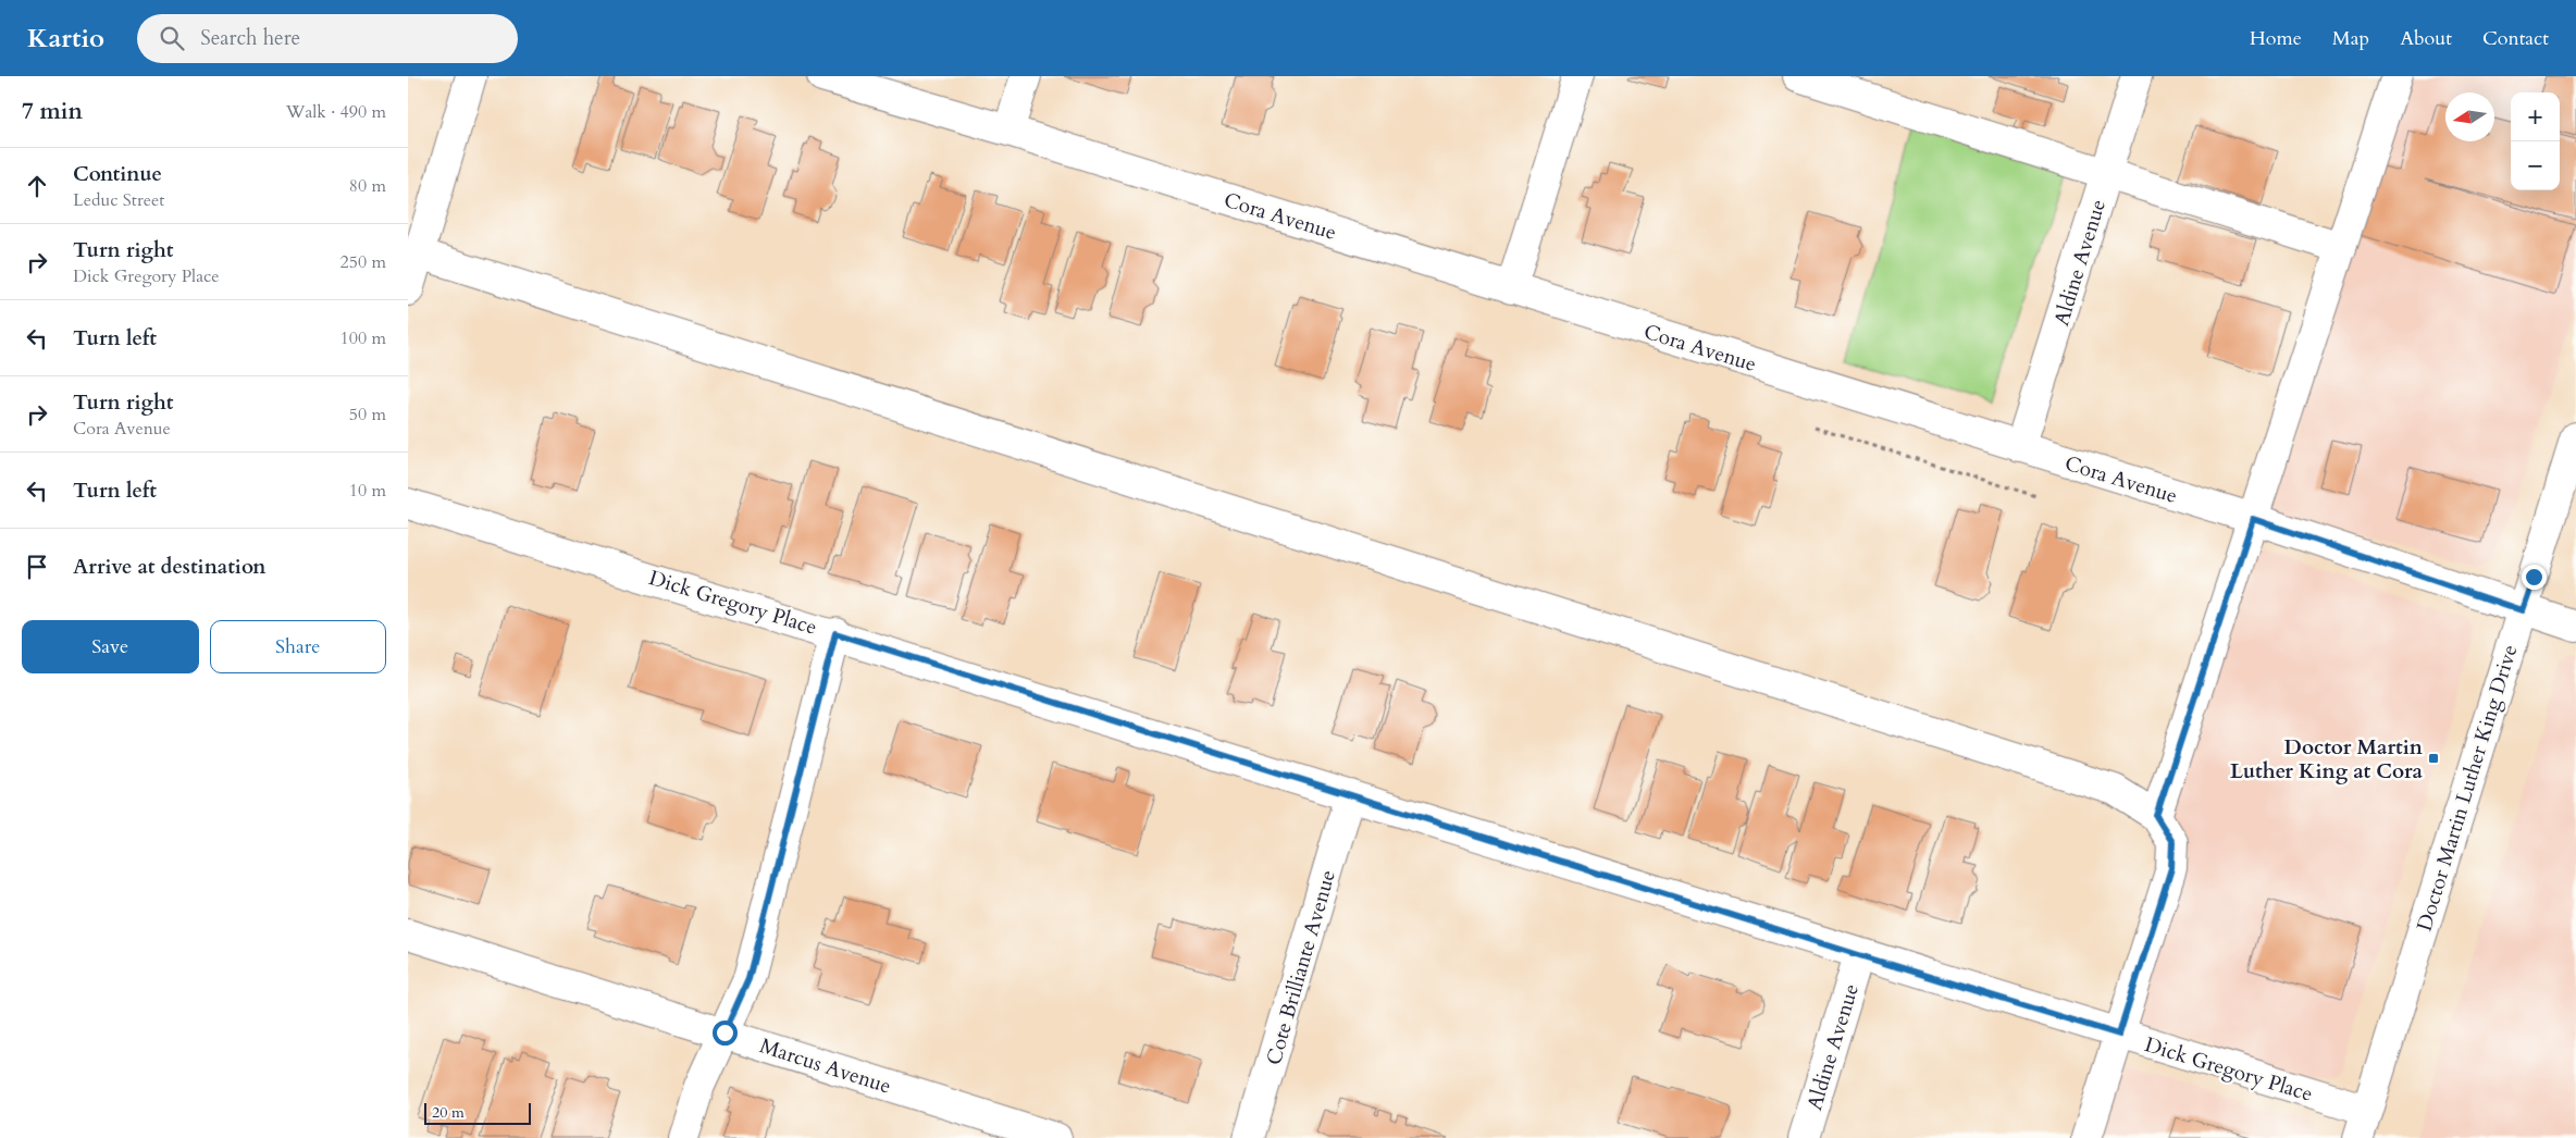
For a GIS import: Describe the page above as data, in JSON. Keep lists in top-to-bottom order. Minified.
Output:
{"streets":{"street":["Cora Avenue","Aldine Avenue","Dick Gregory Place","Doctor Martin Luther King Drive","Cote Brilliante Avenue","Marcus Avenue"]},"crossings":[["Cora Avenue","Aldine Avenue"],["Cora Avenue","Doctor Martin Luther King Drive"],["Aldine Avenue","Dick Gregory Place"],["Dick Gregory Place","Doctor Martin Luther King Drive"],["Dick Gregory Place","Cote Brilliante Avenue"]],"places":{"transit":["Doctor Martin Luther King at Cora"]},"scale_bar":"20 m","north":"left","page":{"header":"Kartio","search":"Search here","nav":["Home","Map","About","Contact"],"heading":["7 min","Walk · 490 m"],"map_buttons":["+","−"],"list":[["Continue","Leduc Street","80 m"],["Turn right","Dick Gregory Place","250 m"],["Turn left","100 m"],["Turn right","Cora Avenue","50 m"],["Turn left","10 m"],"Arrive at destination"],"buttons":["Save","Share"],"scale":"20 m"}}
